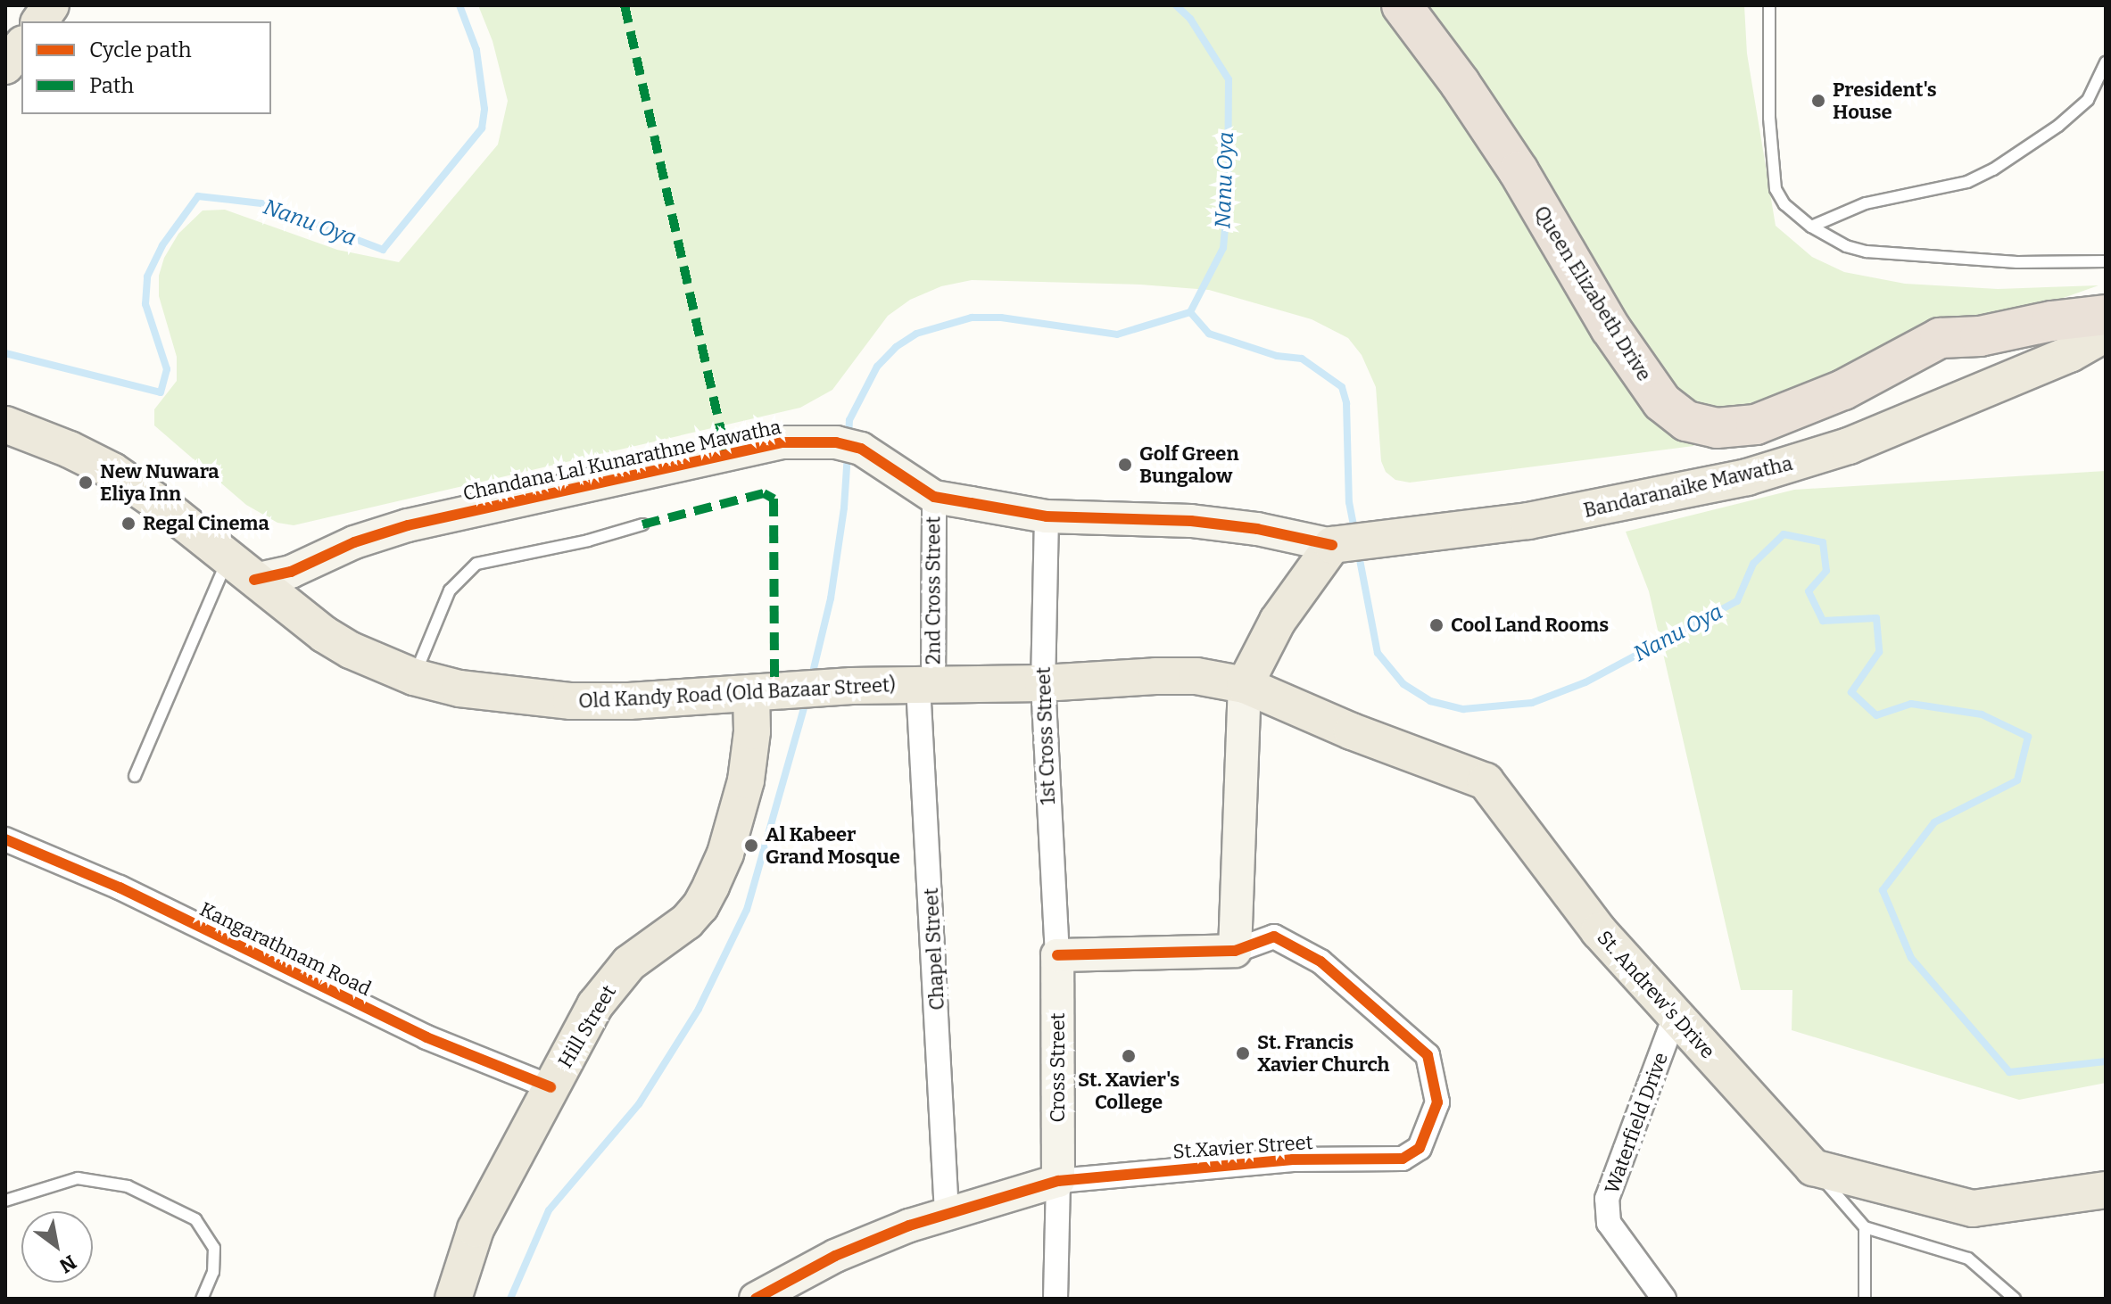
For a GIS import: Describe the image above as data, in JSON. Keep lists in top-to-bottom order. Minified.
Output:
{"streets":{"highway":["Queen Elizabeth Drive"],"main road":["Bandaranaike Mawatha","Old Kandy Road (Old Bazaar Street)","St. Andrew's Drive","Hill Street"],"street":["Chandana Lal Kunarathne Mawatha","2nd Cross Street","1st Cross Street","Kangarathnam Road","Chapel Street","Cross Street","Waterfield Drive","St.Xavier Street"]},"crossings":[["Chandana Lal Kunarathne Mawatha","Bandaranaike Mawatha"],["Chandana Lal Kunarathne Mawatha","2nd Cross Street"],["Chandana Lal Kunarathne Mawatha","Old Kandy Road (Old Bazaar Street)"],["Chandana Lal Kunarathne Mawatha","1st Cross Street"],["2nd Cross Street","Old Kandy Road (Old Bazaar Street)"],["2nd Cross Street","Chapel Street"],["Old Kandy Road (Old Bazaar Street)","1st Cross Street"],["Old Kandy Road (Old Bazaar Street)","Chapel Street"],["Old Kandy Road (Old Bazaar Street)","St. Andrew's Drive"],["Old Kandy Road (Old Bazaar Street)","Hill Street"],["1st Cross Street","Cross Street"],["Kangarathnam Road","Hill Street"],["Chapel Street","St.Xavier Street"],["St. Andrew's Drive","Waterfield Drive"],["Cross Street","St.Xavier Street"]],"water":["Nanu Oya"],"places":["President's House","Golf Green Bungalow","New Nuwara Eliya Inn","Regal Cinema","Cool Land Rooms","Al Kabeer Grand Mosque","St. Francis Xavier Church","St. Xavier's College"],"legend":["Cycle path","Path"],"north":"bottom right"}
